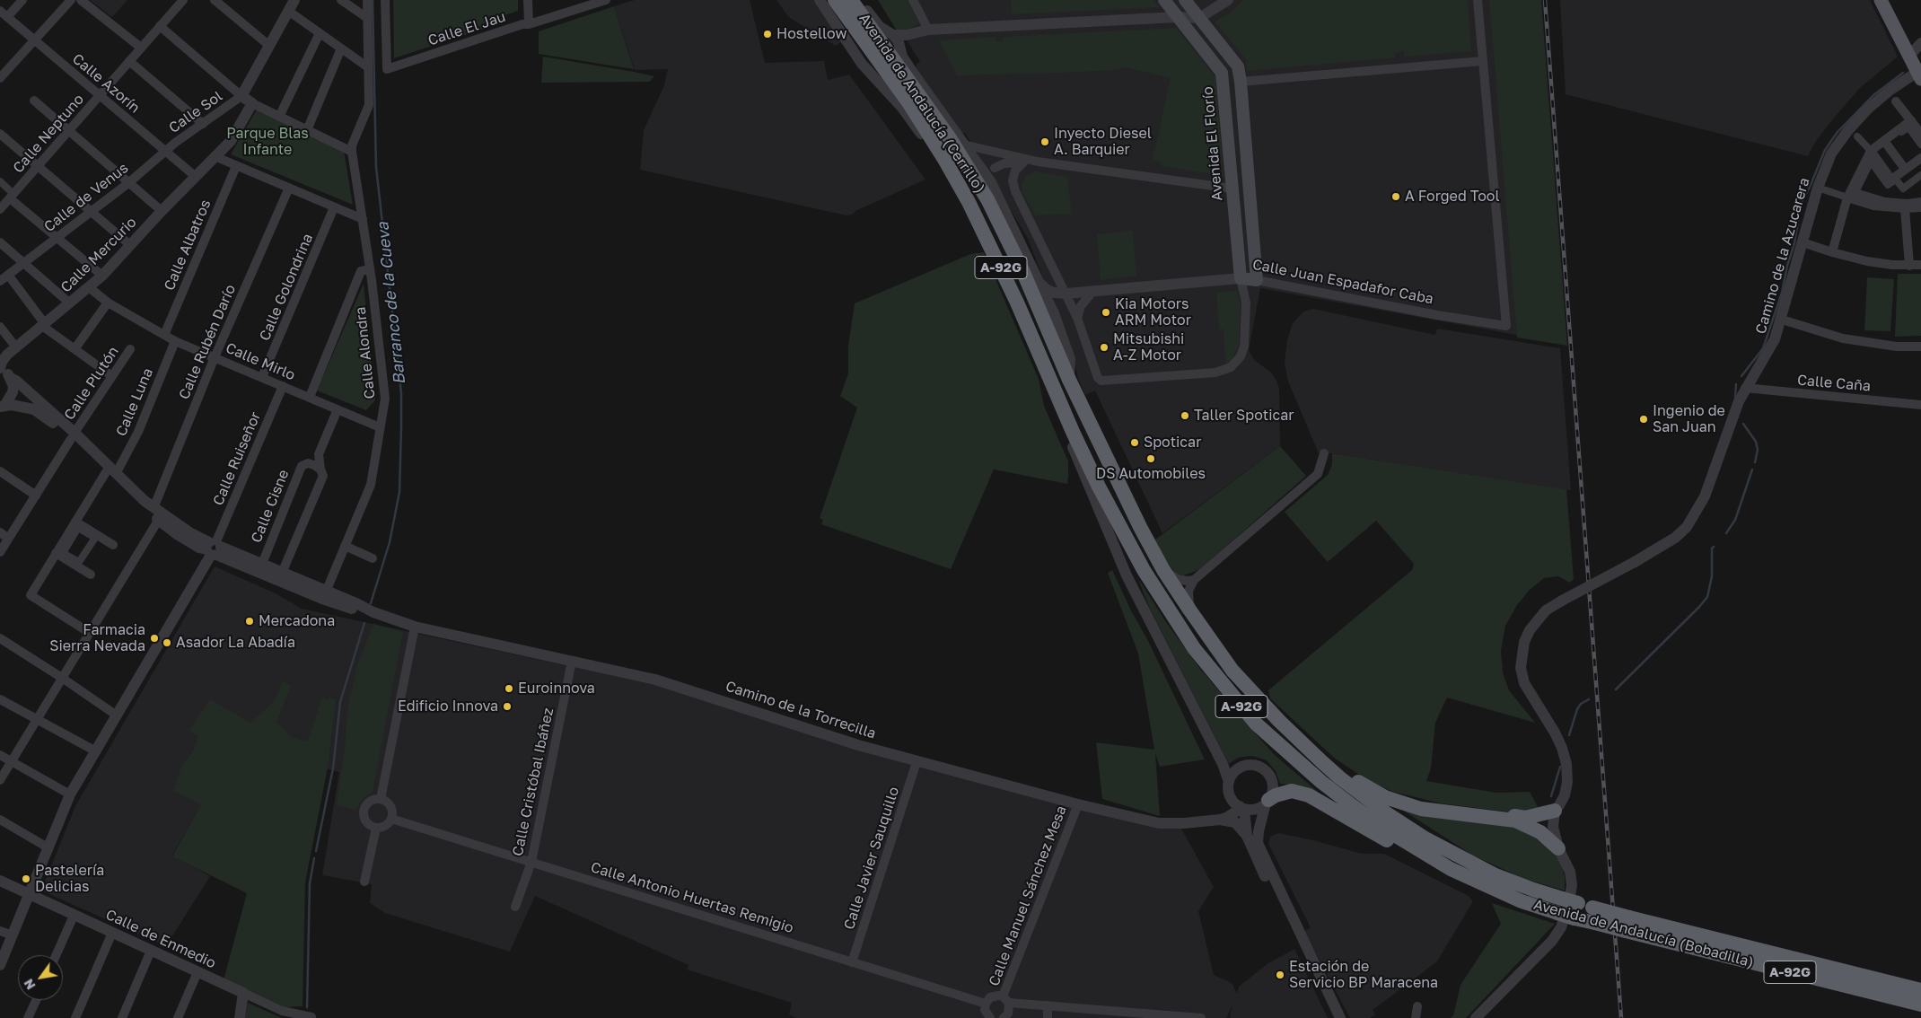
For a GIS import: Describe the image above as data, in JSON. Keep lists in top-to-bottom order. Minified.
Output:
{"streets":{"highway":["Avenida de Andalucía (Cerrillo)","A-92G","Avenida de Andalucía (Bobadilla)"],"main road":["Avenida El Florío","Calle Juan Espadafor Caba"],"street":["Calle El Jau","Calle Azorín","Calle Sol","Calle Neptuno","Calle de Venus","Calle Albatros","Calle Mercurio","Camino de la Azucarera","Calle Golondrina","Calle Rubén Darío","Calle Alondra","Calle Mirlo","Calle Plutón","Calle Caña","Calle Luna","Calle Ruiseñor","Calle Cisne","Camino de la Torrecilla","Calle Cristóbal Ibáñez","Calle Javier Sauquillo","Calle Manuel Sánchez Mesa","Calle Antonio Huertas Remigio","Calle de Enmedio"]},"crossings":[["Calle Azorín","Calle Sol"],["Calle Azorín","Calle Neptuno"],["Calle Azorín","Calle de Venus"],["Calle Azorín","Calle Mercurio"],["Avenida de Andalucía (Cerrillo)","Calle Juan Espadafor Caba"],["Avenida de Andalucía (Cerrillo)","Avenida de Andalucía (Bobadilla)"],["Calle Sol","Calle de Venus"],["Avenida El Florío","Calle Juan Espadafor Caba"],["Calle Albatros","Calle Mirlo"],["Calle Mercurio","Calle Mirlo"],["Camino de la Azucarera","Calle Caña"],["Calle Golondrina","Calle Mirlo"],["Calle Rubén Darío","Calle Mirlo"],["Calle Rubén Darío","Camino de la Torrecilla"],["Calle Alondra","Calle Mirlo"],["Calle Alondra","Camino de la Torrecilla"],["Calle Mirlo","Calle Luna"],["Calle Mirlo","Calle Ruiseñor"],["Calle Mirlo","Calle Cisne"],["Calle Plutón","Camino de la Torrecilla"],["Calle Luna","Camino de la Torrecilla"],["Calle Ruiseñor","Camino de la Torrecilla"],["Calle Cisne","Camino de la Torrecilla"],["Camino de la Torrecilla","Calle Cristóbal Ibáñez"],["Camino de la Torrecilla","Calle Javier Sauquillo"],["Camino de la Torrecilla","Calle Manuel Sánchez Mesa"],["Calle Cristóbal Ibáñez","Calle Antonio Huertas Remigio"],["Calle Javier Sauquillo","Calle Antonio Huertas Remigio"]],"water":["Barranco de la Cueva"],"parks":["Parque Blas Infante"],"places":["Hostellow","Inyecto Diesel A. Barquier","A Forged Tool","Kia Motors ARM Motor","Mitsubishi A-Z Motor","Taller Spoticar","Ingenio de San Juan","Spoticar","DS Automobiles","Mercadona","Farmacia Sierra Nevada","Asador La Abadía","Euroinnova","Edificio Innova","Pastelería Delicias","Estación de Servicio BP Maracena"],"north":"bottom left"}
